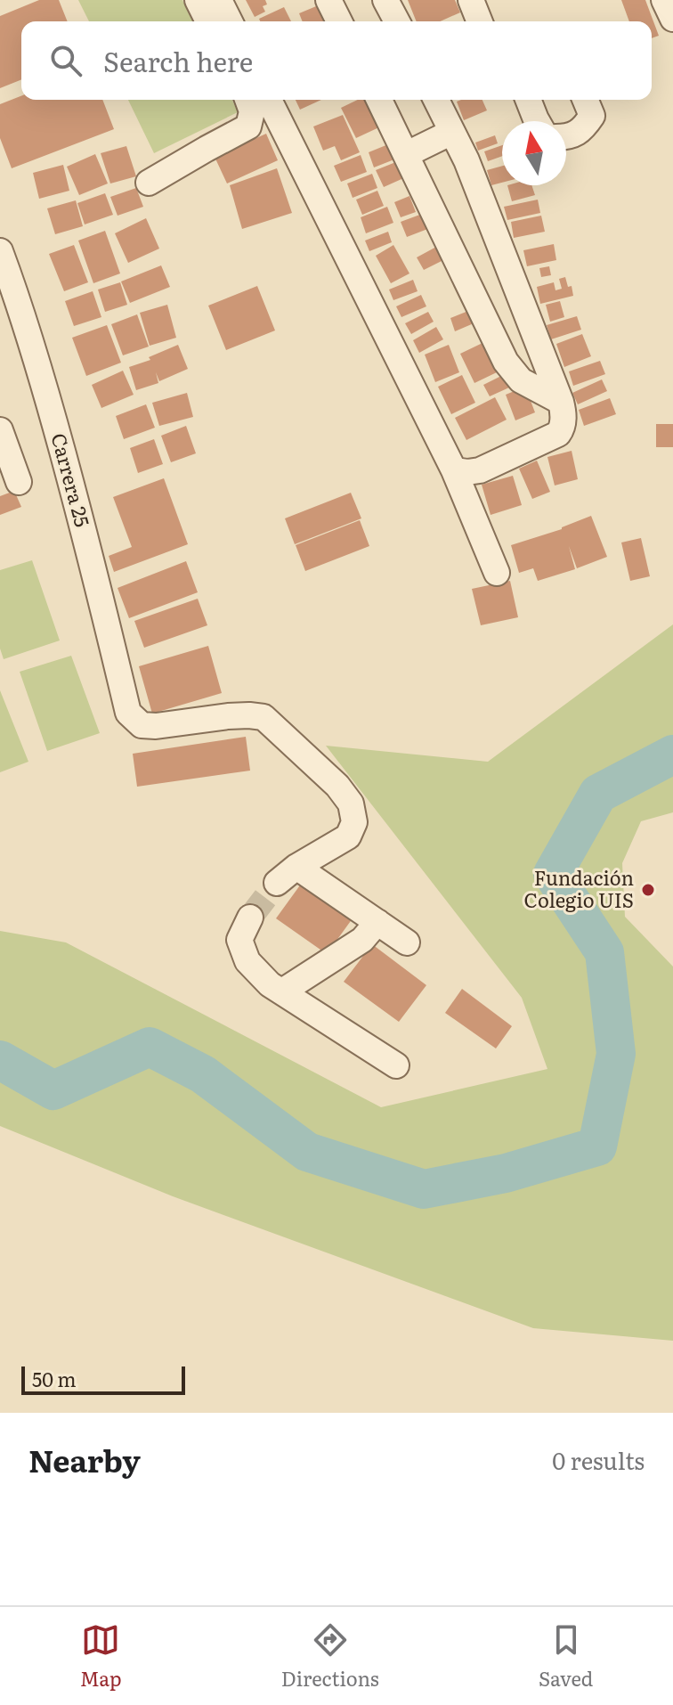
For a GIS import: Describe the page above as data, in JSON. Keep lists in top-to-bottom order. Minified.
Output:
{"streets":{"street":["Carrera 25"]},"places":["Fundación Colegio UIS"],"scale_bar":"50 m","north":"top","page":{"search":"Search here","scale":"50 m","heading":["Nearby","0 results"],"nav":["Map","Directions","Saved"]}}
